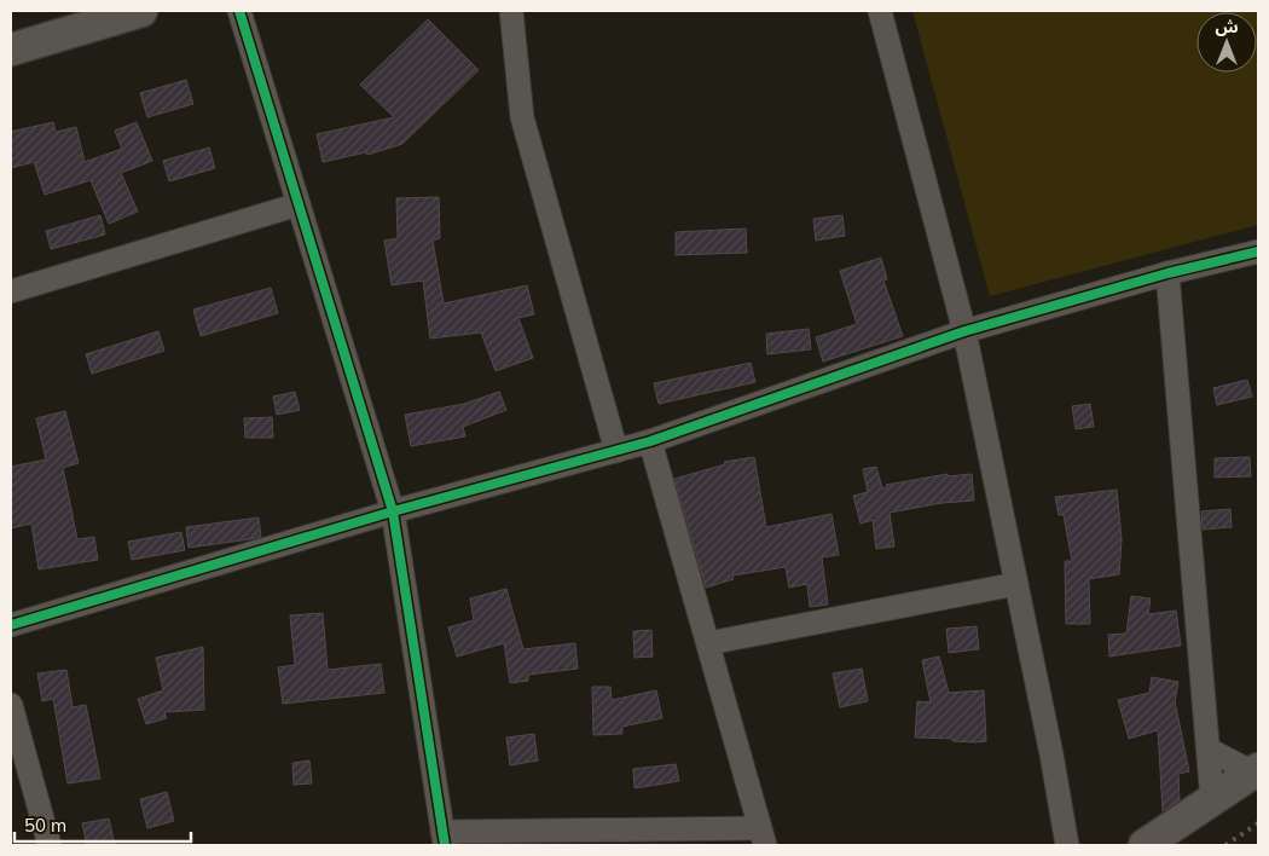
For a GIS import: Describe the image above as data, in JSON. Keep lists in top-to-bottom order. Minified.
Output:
{"scale_bar":"50 m","north":"top"}
